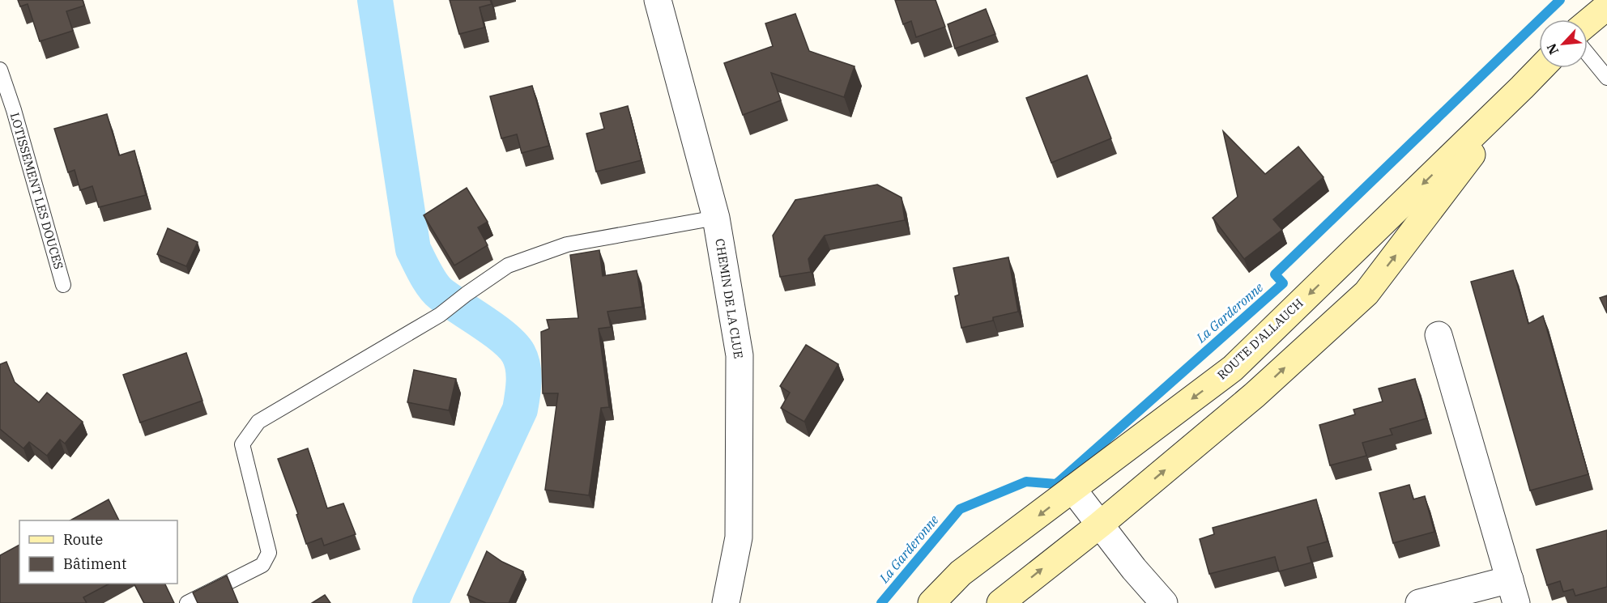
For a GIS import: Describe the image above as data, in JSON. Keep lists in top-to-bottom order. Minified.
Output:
{"streets":{"main road":["ROUTE D'ALLAUCH"],"street":["CHEMIN DE LA CLUE"],"lane":["LOTISSEMENT LES DOUCES"]},"water":["La Garderonne"],"legend":["Route","Bâtiment"],"north":"bottom left"}
